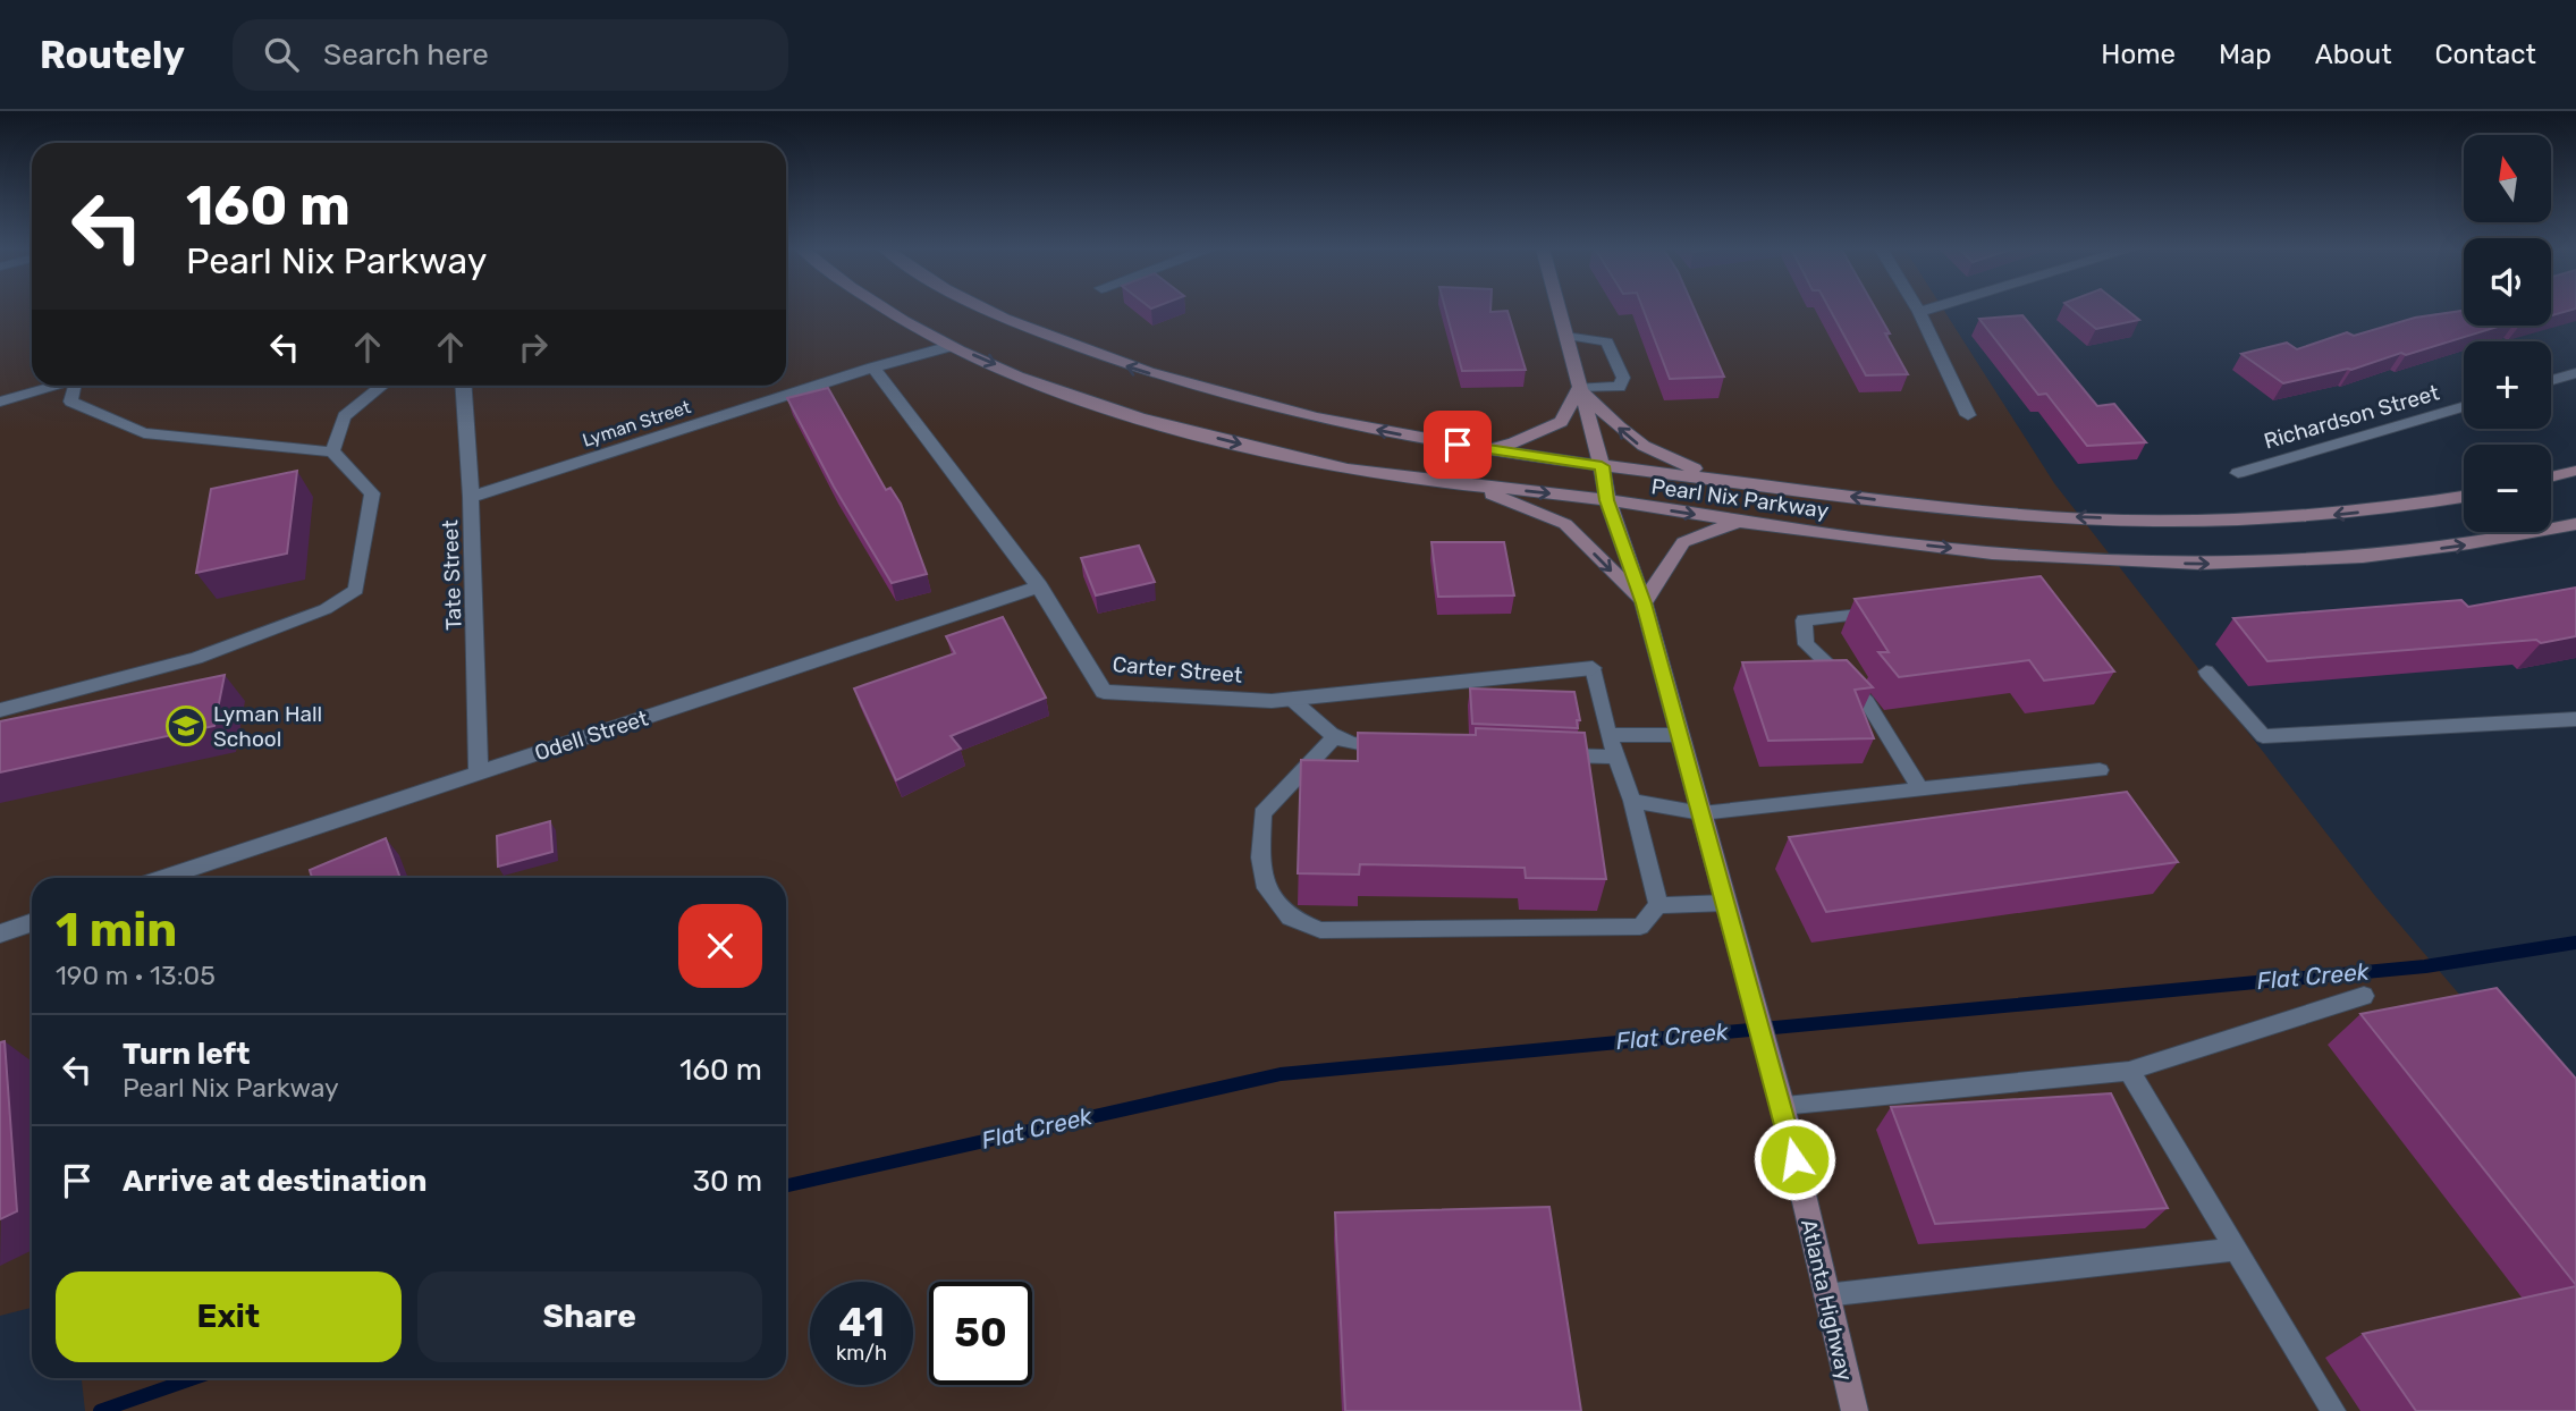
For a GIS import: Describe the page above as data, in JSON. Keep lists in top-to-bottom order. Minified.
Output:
{"streets":{"main road":["Pearl Nix Parkway","Atlanta Highway"],"street":["Richardson Street","Lyman Street","Tate Street","Carter Street","Odell Street"]},"crossings":[["Lyman Street","Pearl Nix Parkway"],["Lyman Street","Tate Street"],["Lyman Street","Carter Street"],["Pearl Nix Parkway","Atlanta Highway"],["Tate Street","Odell Street"],["Carter Street","Odell Street"]],"water":["Flat Creek"],"places":{"school or university":["Lyman Hall School"]},"north":"top","page":{"header":"Routely","search":"Search here","nav":["Home","Map","About","Contact"],"map_buttons":["+","−"],"turn":["160 m","Pearl Nix Parkway"],"heading":["1 min","190 m · 13:05"],"list":[{"name":"Turn left","note":"Pearl Nix Parkway","value":"160 m"},{"name":"Arrive at destination","value":"30 m"}],"buttons":["Exit","Share"],"speed":"41 km/h","limit":"50"}}
